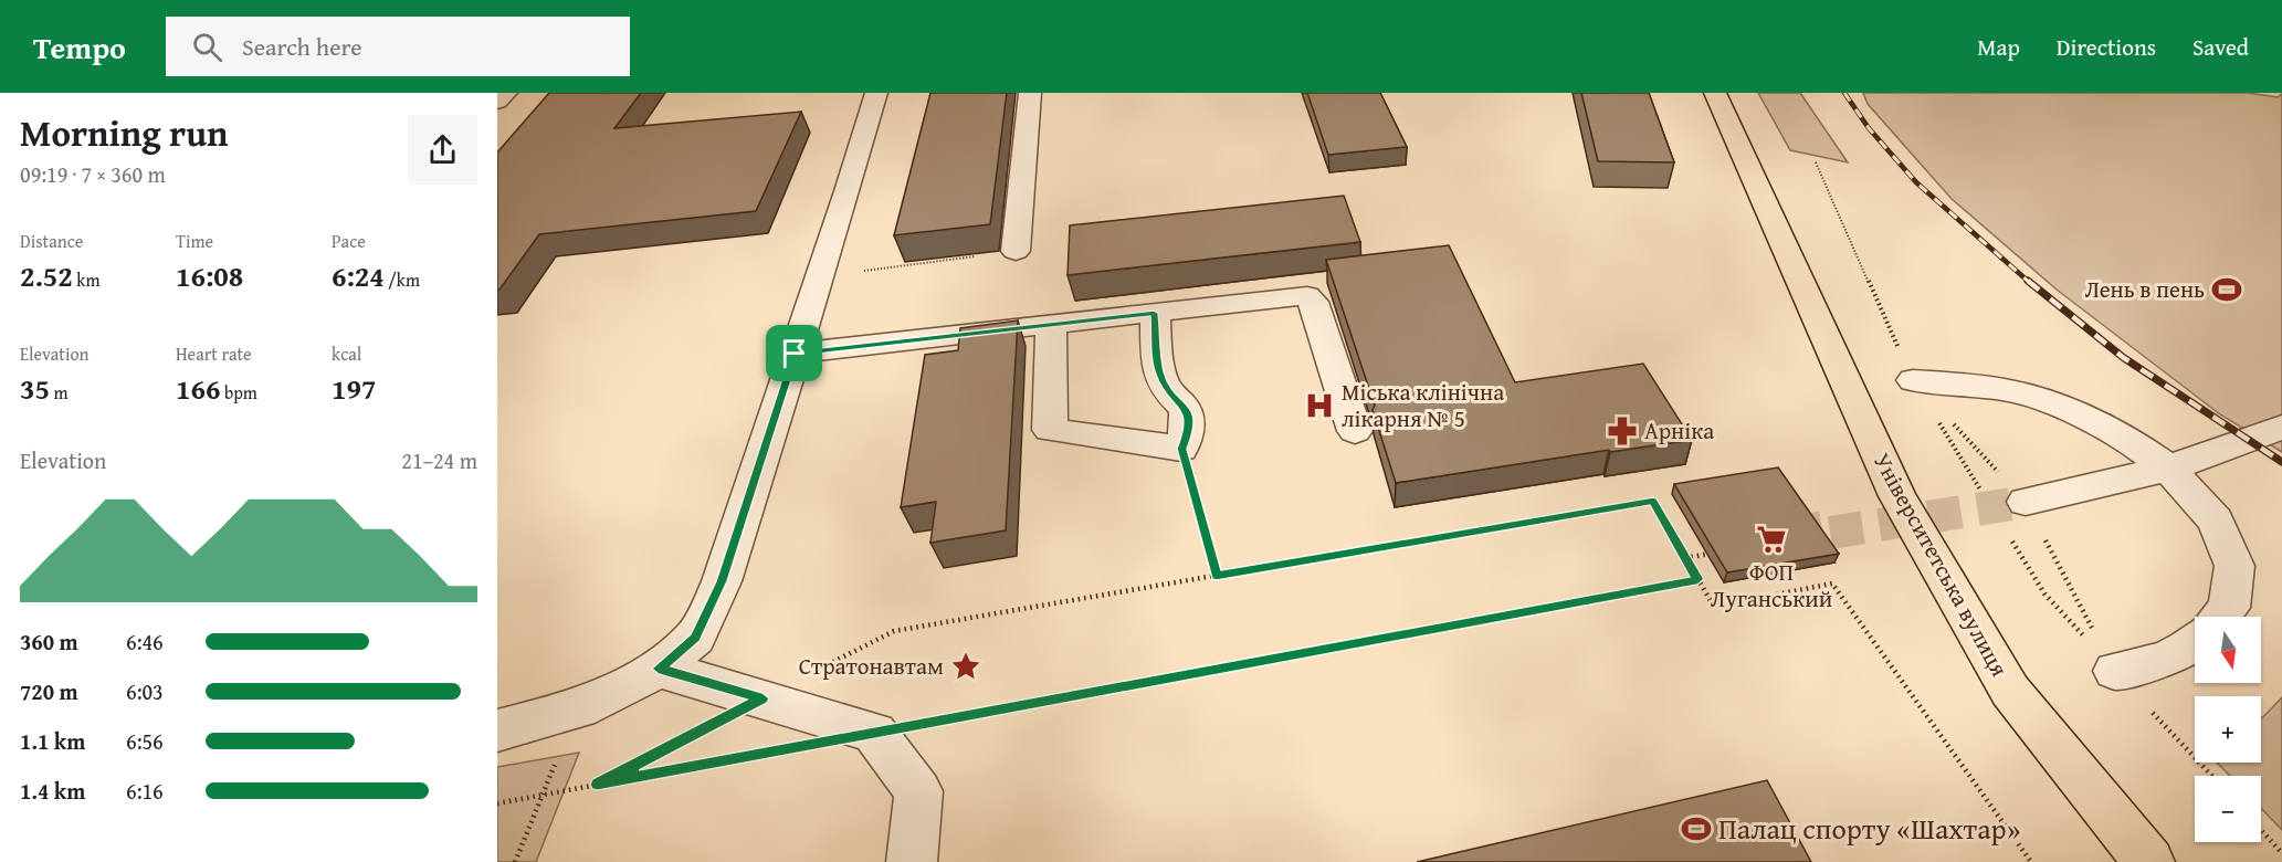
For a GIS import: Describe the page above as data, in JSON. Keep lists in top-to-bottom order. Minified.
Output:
{"streets":{"main road":["Університетська вулиця"]},"places":{"sports":["Лень в пень","Палац спорту «Шахтар»"],"hospital":["Міська клінічна лікарня № 5"],"pharmacy":["Арніка"],"supermarket":["ФОП Луганський"],"place":["Стратонавтам"]},"north":"bottom","page":{"header":"Tempo","search":"Search here","nav":["Map","Directions","Saved"],"heading":["Morning run","09:19 · 7 × 360 m"],"stats":[["Distance","2.52 km"],["Time","16:08"],["Pace","6:24 /km"],["Elevation","35 m"],["Heart rate","166 bpm"],["kcal","197"]],"chart":["Elevation","21–24 m"],"list":[{"name":"360 m","note":"6:46"},{"name":"720 m","note":"6:03"},{"name":"1.1 km","note":"6:56"},{"name":"1.4 km","note":"6:16"}],"map_buttons":["+","−"]}}
